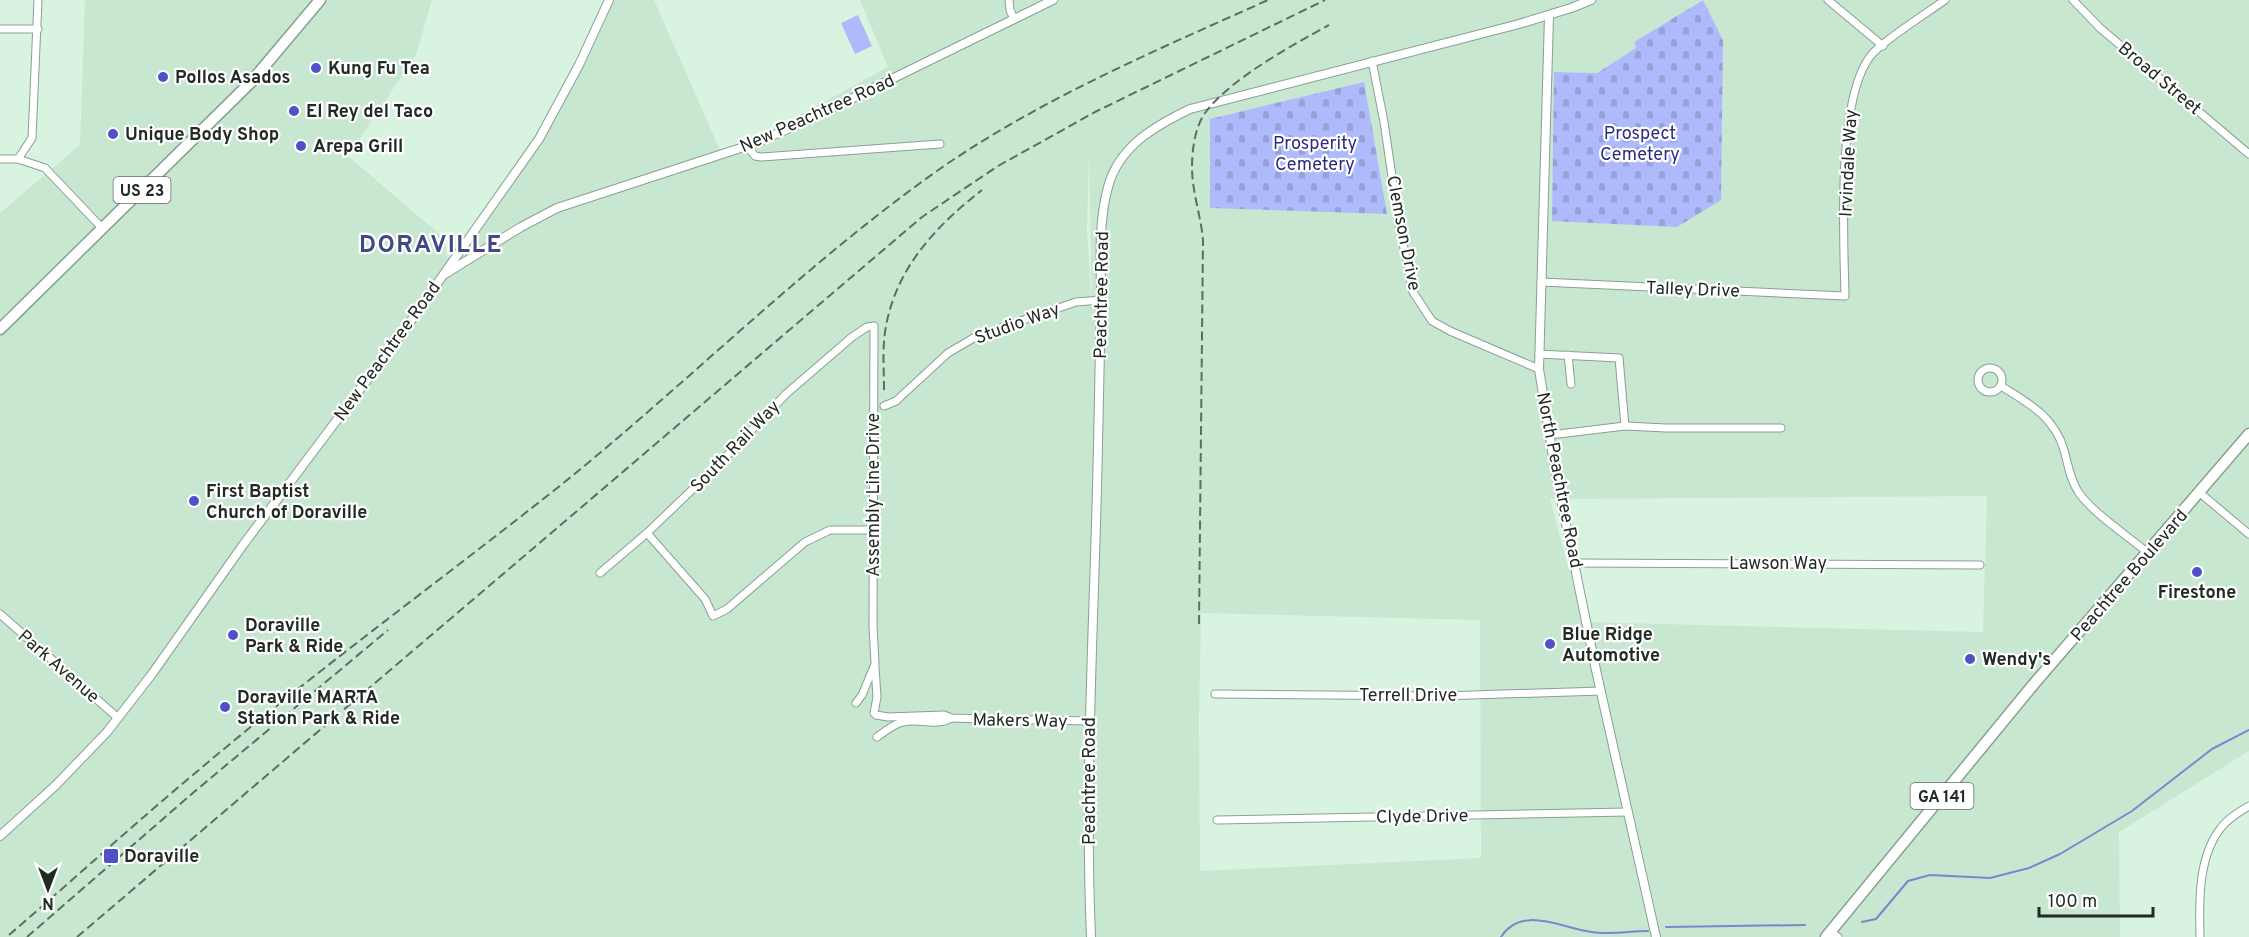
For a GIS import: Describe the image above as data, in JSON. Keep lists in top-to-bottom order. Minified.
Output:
{"streets":{"main road":["US 23","Peachtree Boulevard","GA 141"],"street":["Broad Street","New Peachtree Road","Irvindale Way","Clemson Drive","Talley Drive","Peachtree Road","Studio Way","South Rail Way","North Peachtree Road","Assembly Line Drive","Lawson Way","Park Avenue","Terrell Drive","Makers Way","Clyde Drive"]},"crossings":[["New Peachtree Road","Park Avenue"],["Irvindale Way","Talley Drive"],["Clemson Drive","Peachtree Road"],["Clemson Drive","North Peachtree Road"],["Talley Drive","North Peachtree Road"],["Peachtree Road","Studio Way"],["Peachtree Road","North Peachtree Road"],["Peachtree Road","Makers Way"],["South Rail Way","Assembly Line Drive"],["North Peachtree Road","Lawson Way"],["North Peachtree Road","Terrell Drive"],["North Peachtree Road","Clyde Drive"],["Assembly Line Drive","Makers Way"]],"districts":["DORAVILLE"],"parks":["Prospect Cemetery","Prosperity Cemetery"],"places":{"other":["Kung Fu Tea","Pollos Asados","El Rey del Taco","Unique Body Shop","Arepa Grill","First Baptist Church of Doraville","Firestone","Doraville Park & Ride","Blue Ridge Automotive","Wendy's","Doraville MARTA Station Park & Ride"],"transit":["Doraville"]},"scale_bar":"100 m","north":"bottom"}
